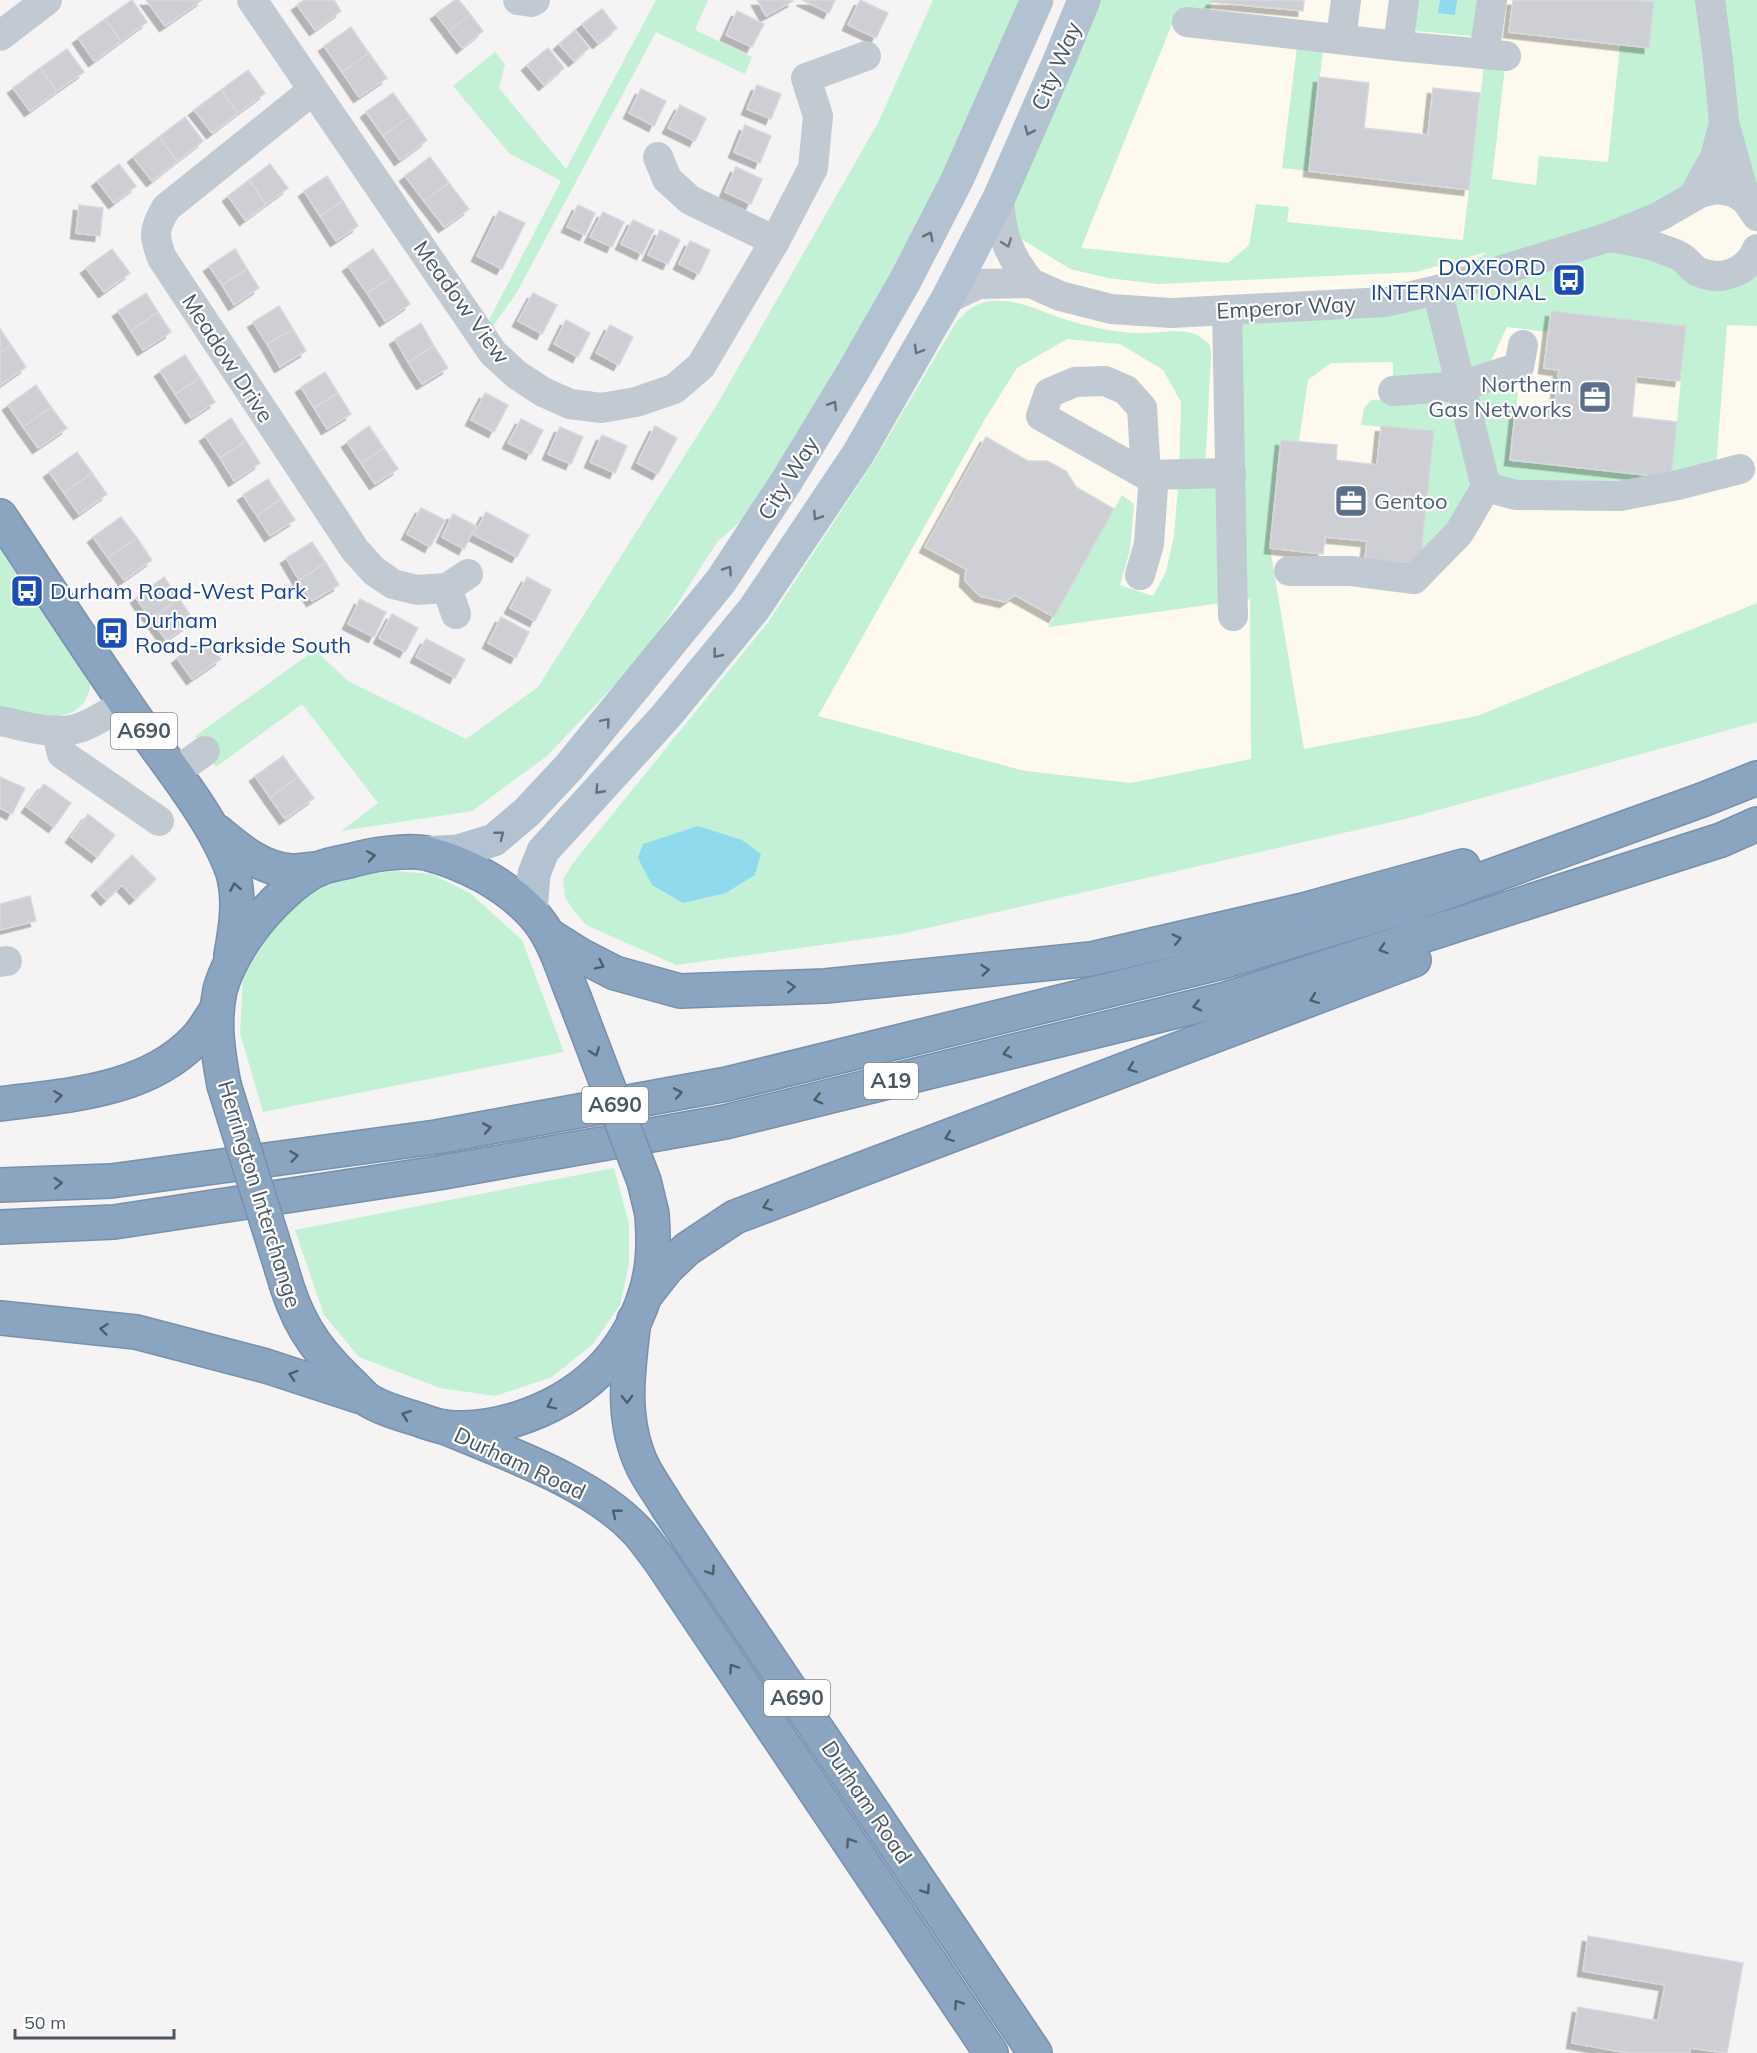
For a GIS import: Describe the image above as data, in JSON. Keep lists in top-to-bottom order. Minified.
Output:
{"streets":{"highway":["A690","A19","Herrington Interchange","Durham Road"],"main road":["City Way"],"street":["Meadow View","Emperor Way","Meadow Drive"]},"crossings":[["City Way","Emperor Way"],["City Way","Herrington Interchange"],["Meadow View","Meadow Drive"],["A690","Herrington Interchange"],["A19","Herrington Interchange"],["Herrington Interchange","Durham Road"]],"places":{"bus stop":["DOXFORD INTERNATIONAL","Durham Road-West Park","Durham Road-Parkside South"],"office":["Northern Gas Networks","Gentoo"]},"scale_bar":"50 m"}
